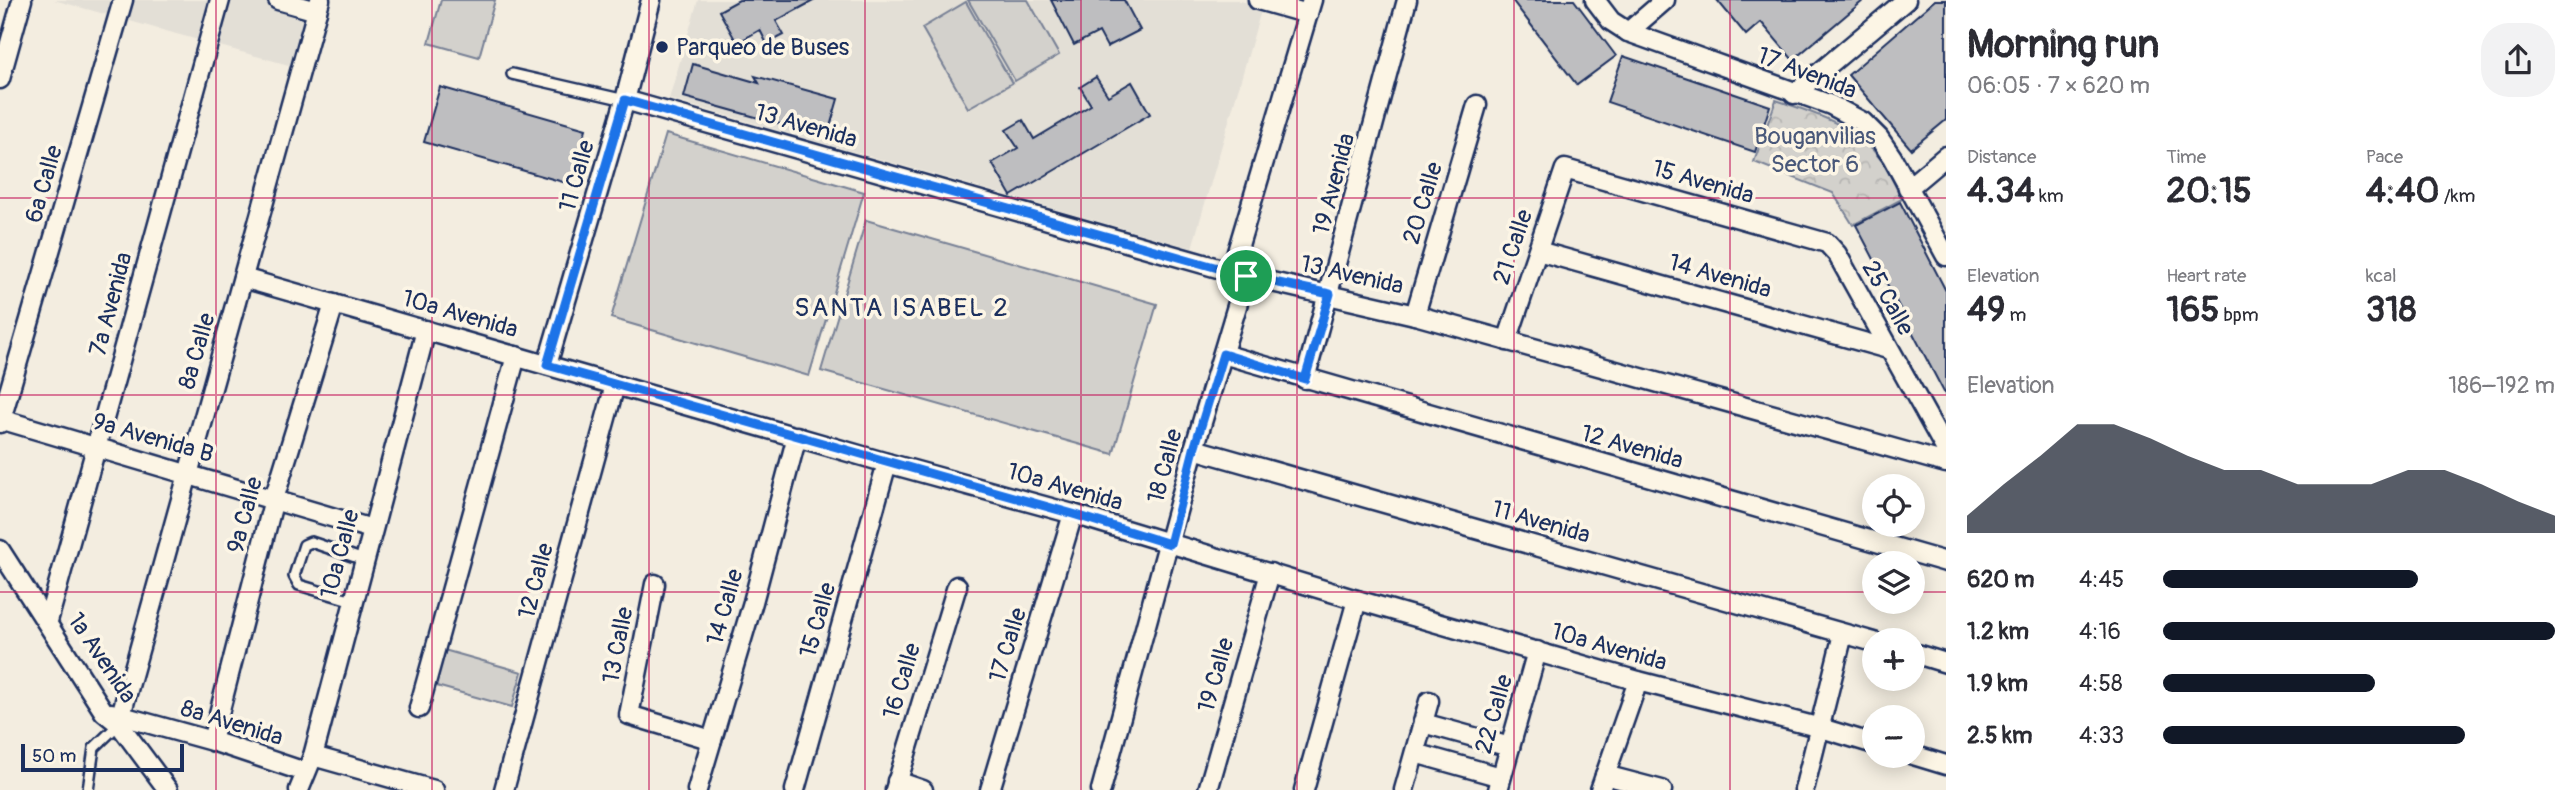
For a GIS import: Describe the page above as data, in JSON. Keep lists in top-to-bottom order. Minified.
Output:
{"streets":{"street":["17 Avenida","13 Avenida","11 Calle","15 Avenida","6a Calle","19 Avenida","20 Calle","21 Calle","14 Avenida","25 Calle","7a Avenida","10a Avenida","8a Calle","9a Avenida B","12 Avenida","18 Calle","9a Calle","11 Avenida","10a Calle","12 Calle","14 Calle","15 Calle","13 Calle","17 Calle","1a Avenida","19 Calle","16 Calle","22 Calle","8a Avenida"]},"crossings":[["13 Avenida","11 Calle"],["13 Avenida","19 Avenida"],["13 Avenida","20 Calle"],["13 Avenida","21 Calle"],["13 Avenida","18 Calle"],["11 Calle","10a Avenida"],["15 Avenida","21 Calle"],["15 Avenida","25 Calle"],["6a Calle","9a Avenida B"],["19 Avenida","12 Avenida"],["21 Calle","14 Avenida"],["14 Avenida","25 Calle"],["7a Avenida","9a Avenida B"],["7a Avenida","1a Avenida"],["10a Avenida","8a Calle"],["10a Avenida","18 Calle"],["10a Avenida","9a Calle"],["10a Avenida","10a Calle"],["10a Avenida","12 Calle"],["10a Avenida","14 Calle"],["10a Avenida","15 Calle"],["10a Avenida","17 Calle"],["10a Avenida","19 Calle"],["10a Avenida","22 Calle"],["8a Calle","9a Avenida B"],["8a Calle","1a Avenida"],["8a Calle","8a Avenida"],["9a Avenida B","9a Calle"],["9a Avenida B","10a Calle"],["12 Avenida","18 Calle"],["18 Calle","11 Avenida"],["9a Calle","8a Avenida"],["10a Calle","8a Avenida"],["14 Calle","13 Calle"],["1a Avenida","8a Avenida"]],"districts":["SANTA ISABEL 2"],"parks":["Bouganvilias Sector 6"],"places":["Parqueo de Buses"],"scale_bar":"50 m","page":{"heading":["Morning run","06:05 · 7 × 620 m"],"stats":[["Distance","4.34 km"],["Time","20:15"],["Pace","4:40 /km"],["Elevation","49 m"],["Heart rate","165 bpm"],["kcal","318"]],"chart":["Elevation","186–192 m"],"map_buttons":["+","−"],"list":[{"name":"620 m","note":"4:45"},{"name":"1.2 km","note":"4:16"},{"name":"1.9 km","note":"4:58"},{"name":"2.5 km","note":"4:33"}],"scale":"50 m"}}
